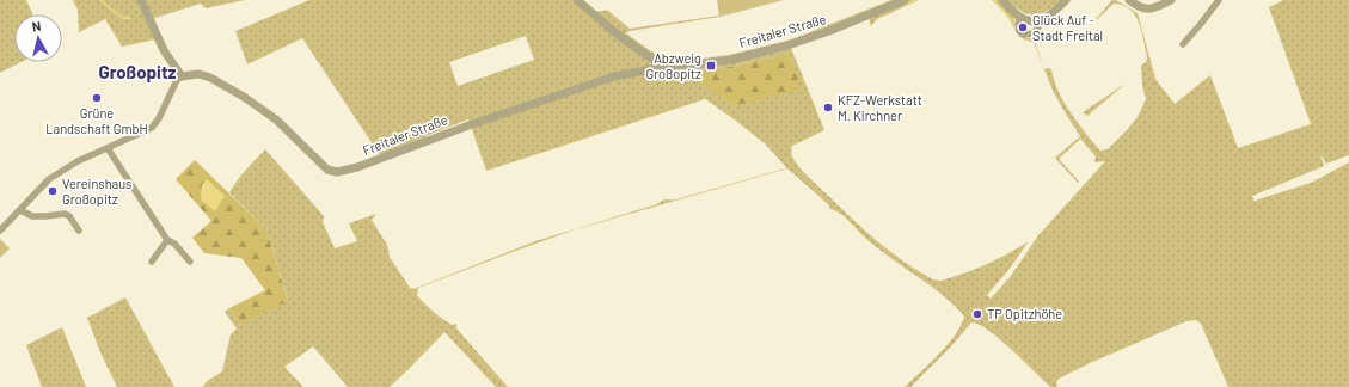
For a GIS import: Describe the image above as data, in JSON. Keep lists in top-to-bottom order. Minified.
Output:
{"streets":{"street":["Freitaler Straße"]},"districts":["Großopitz"],"places":{"other":["Glück Auf - Stadt Freital","Grüne Landschaft GmbH","KFZ-Werkstatt M. Kirchner","Vereinshaus Großopitz","TP Opitzhöhe"],"transit":["Abzweig Großopitz"]},"north":"top"}
